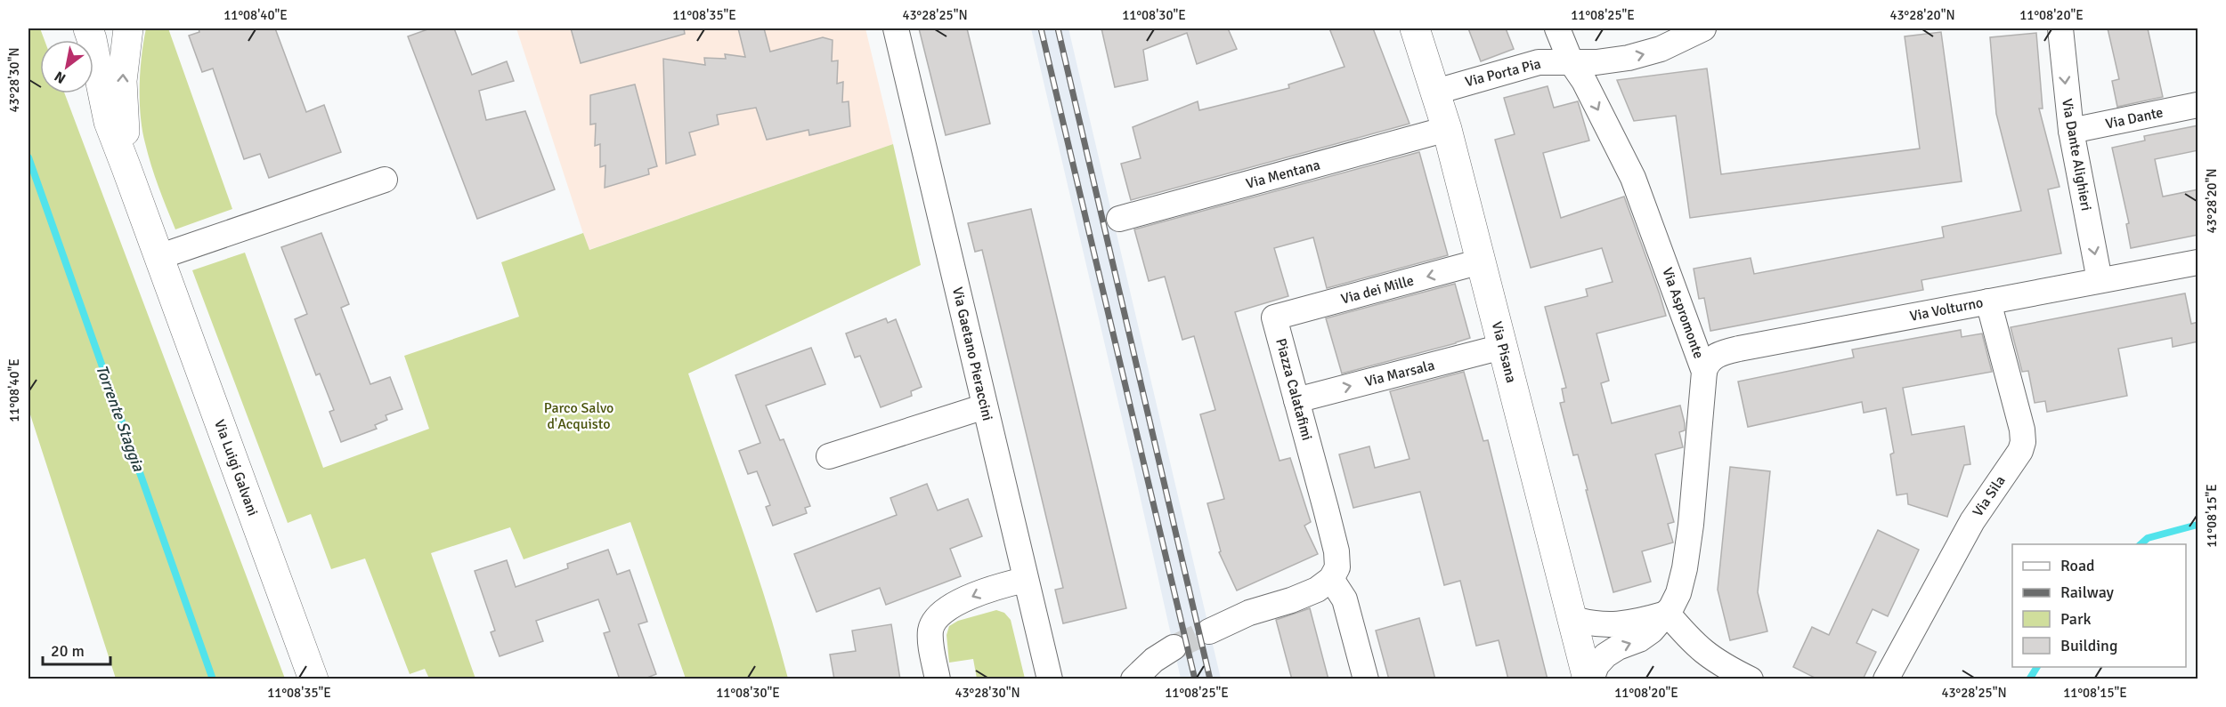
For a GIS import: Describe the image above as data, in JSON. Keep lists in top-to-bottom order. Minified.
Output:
{"streets":{"main road":["Via Pisana","Via Luigi Galvani"],"street":["Via Porta Pia","Via Dante","Via Dante Alighieri","Via Mentana","Via dei Mille","Via Volturno","Via Aspromonte","Via Gaetano Pieraccini","Via Marsala","Piazza Calatafimi","Via Sila"]},"crossings":[["Via Porta Pia","Via Aspromonte"],["Via Porta Pia","Via Pisana"],["Via Dante","Via Dante Alighieri"],["Via Dante Alighieri","Via Volturno"],["Via Mentana","Via Pisana"],["Via dei Mille","Via Pisana"],["Via dei Mille","Piazza Calatafimi"],["Via Volturno","Via Aspromonte"],["Via Volturno","Via Sila"],["Via Aspromonte","Via Pisana"],["Via Pisana","Via Marsala"],["Via Marsala","Piazza Calatafimi"]],"one_way":["Via Porta Pia","Via Dante Alighieri","Via dei Mille","Via Marsala"],"water":["Torrente Staggia"],"parks":["Parco Salvo d'Acquisto"],"legend":["Road","Railway","Park","Building"],"scale_bar":"20 m","north":"bottom left","coordinates":["11°08'40\"E","11°08'35\"E","43°28'25\"N","11°08'30\"E","11°08'25\"E","43°28'20\"N","11°08'20\"E","43°28'30\"N","11°08'15\"E"]}
